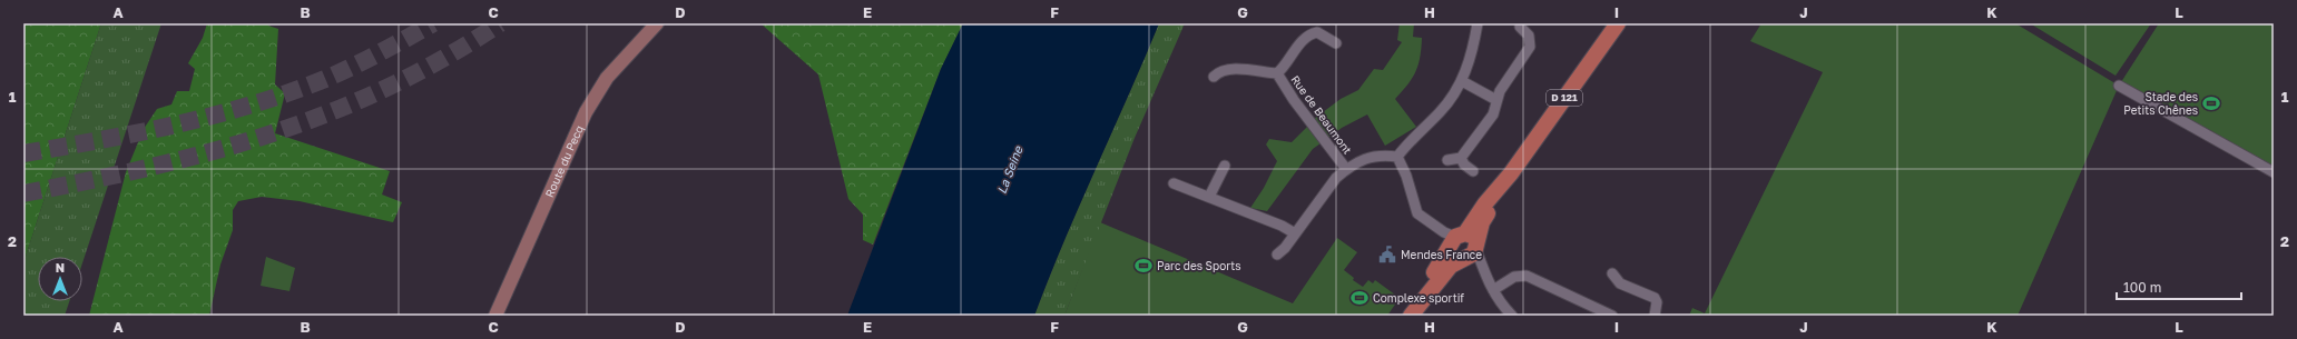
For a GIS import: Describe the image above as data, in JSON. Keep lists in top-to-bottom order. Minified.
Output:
{"streets":{"main road":["D 121","Route du Pecq"],"street":["Rue de Beaumont"]},"water":["La Seine"],"places":{"sports":["Stade des Petits Chênes","Parc des Sports","Complexe sportif"],"public building":["Mendes France"]},"scale_bar":"100 m","north":"top","grid":{"columns":["A","B","C","D","E","F","G","H","I","J","K","L"],"rows":["1","2"]}}
